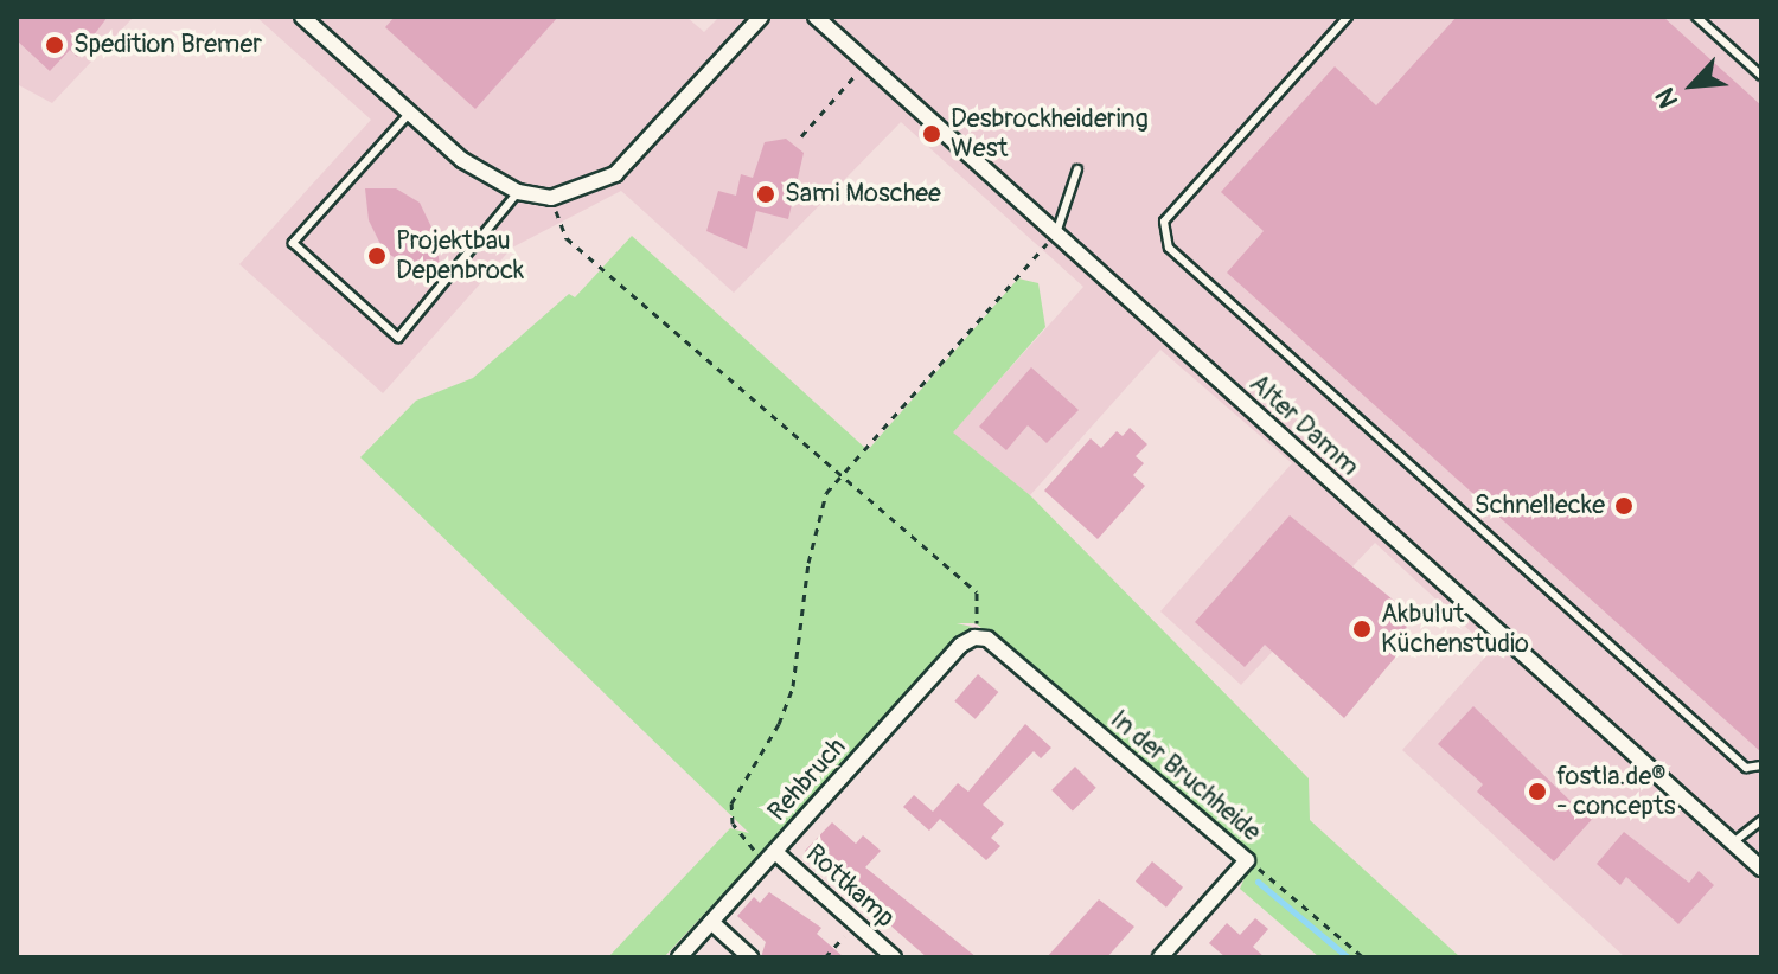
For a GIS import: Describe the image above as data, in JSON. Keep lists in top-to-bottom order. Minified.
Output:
{"streets":{"street":["Alter Damm","In der Bruchheide","Rehbruch","Rottkamp"]},"crossings":[["In der Bruchheide","Rehbruch"],["Rehbruch","Rottkamp"]],"places":["Spedition Bremer","Desbrockheidering West","Sami Moschee","Projektbau Depenbrock","Schnellecke","Akbulut Küchenstudio","fostla.de® - concepts"],"north":"bottom left"}
